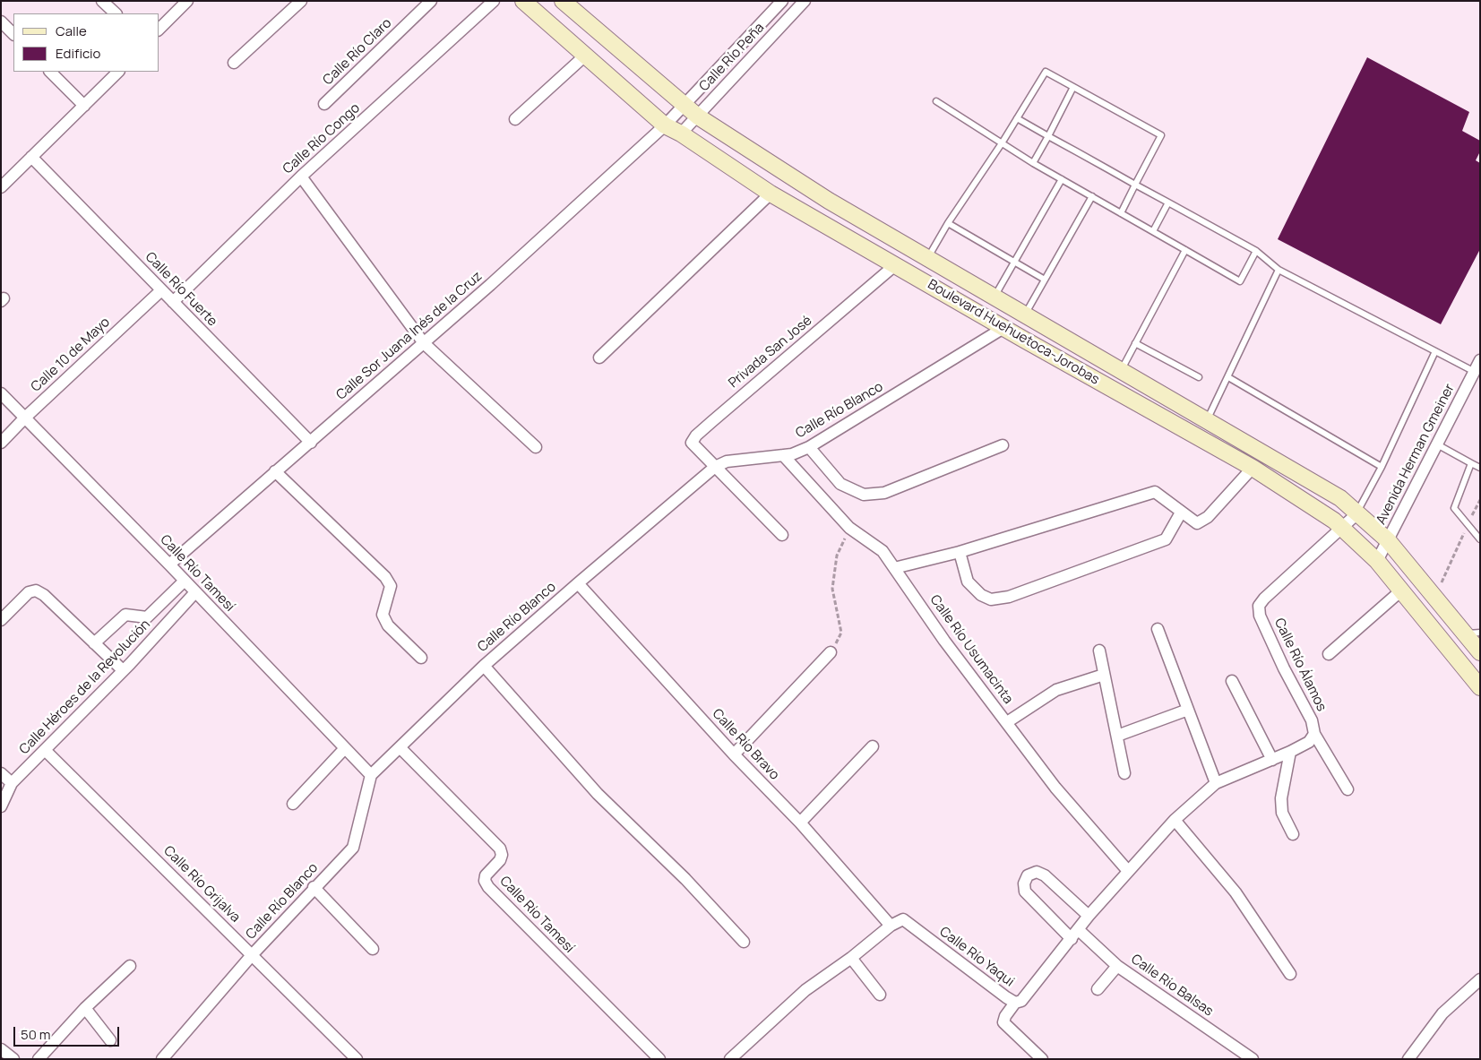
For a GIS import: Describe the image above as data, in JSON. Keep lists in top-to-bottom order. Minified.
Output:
{"streets":{"main road":["Boulevard Huehuetoca-Jorobas"],"street":["Calle Río Claro","Calle Río Peña","Calle Río Congo","Calle Río Fuerte","Calle Sor Juana Inés de la Cruz","Privada San José","Calle 10 de Mayo","Calle Río Blanco","Avenida Herman Gmeiner","Calle Río Tamesí","Calle Río Usumacinta","Calle Río Álamos","Calle Héroes de la Revolución","Calle Río Bravo","Calle Río Grijalva","Calle Río Yaqui","Calle Río Balsas"]},"crossings":[["Calle Río Peña","Boulevard Huehuetoca-Jorobas"],["Calle Río Peña","Calle Sor Juana Inés de la Cruz"],["Calle Río Congo","Calle Río Fuerte"],["Calle Río Fuerte","Calle Sor Juana Inés de la Cruz"],["Calle Río Fuerte","Calle 10 de Mayo"],["Boulevard Huehuetoca-Jorobas","Calle Sor Juana Inés de la Cruz"],["Boulevard Huehuetoca-Jorobas","Privada San José"],["Boulevard Huehuetoca-Jorobas","Calle Río Blanco"],["Boulevard Huehuetoca-Jorobas","Avenida Herman Gmeiner"],["Boulevard Huehuetoca-Jorobas","Calle Río Álamos"],["Calle Sor Juana Inés de la Cruz","Calle Río Tamesí"],["Privada San José","Calle Río Blanco"],["Calle 10 de Mayo","Calle Río Tamesí"],["Calle Río Blanco","Calle Río Tamesí"],["Calle Río Blanco","Calle Río Usumacinta"],["Calle Río Blanco","Calle Río Bravo"],["Calle Río Blanco","Calle Río Grijalva"],["Calle Río Tamesí","Calle Héroes de la Revolución"],["Calle Río Usumacinta","Calle Río Yaqui"],["Calle Río Álamos","Calle Río Yaqui"],["Calle Héroes de la Revolución","Calle Río Grijalva"],["Calle Río Bravo","Calle Río Yaqui"],["Calle Río Yaqui","Calle Río Balsas"]],"legend":["Calle","Edificio"],"scale_bar":"50 m"}
